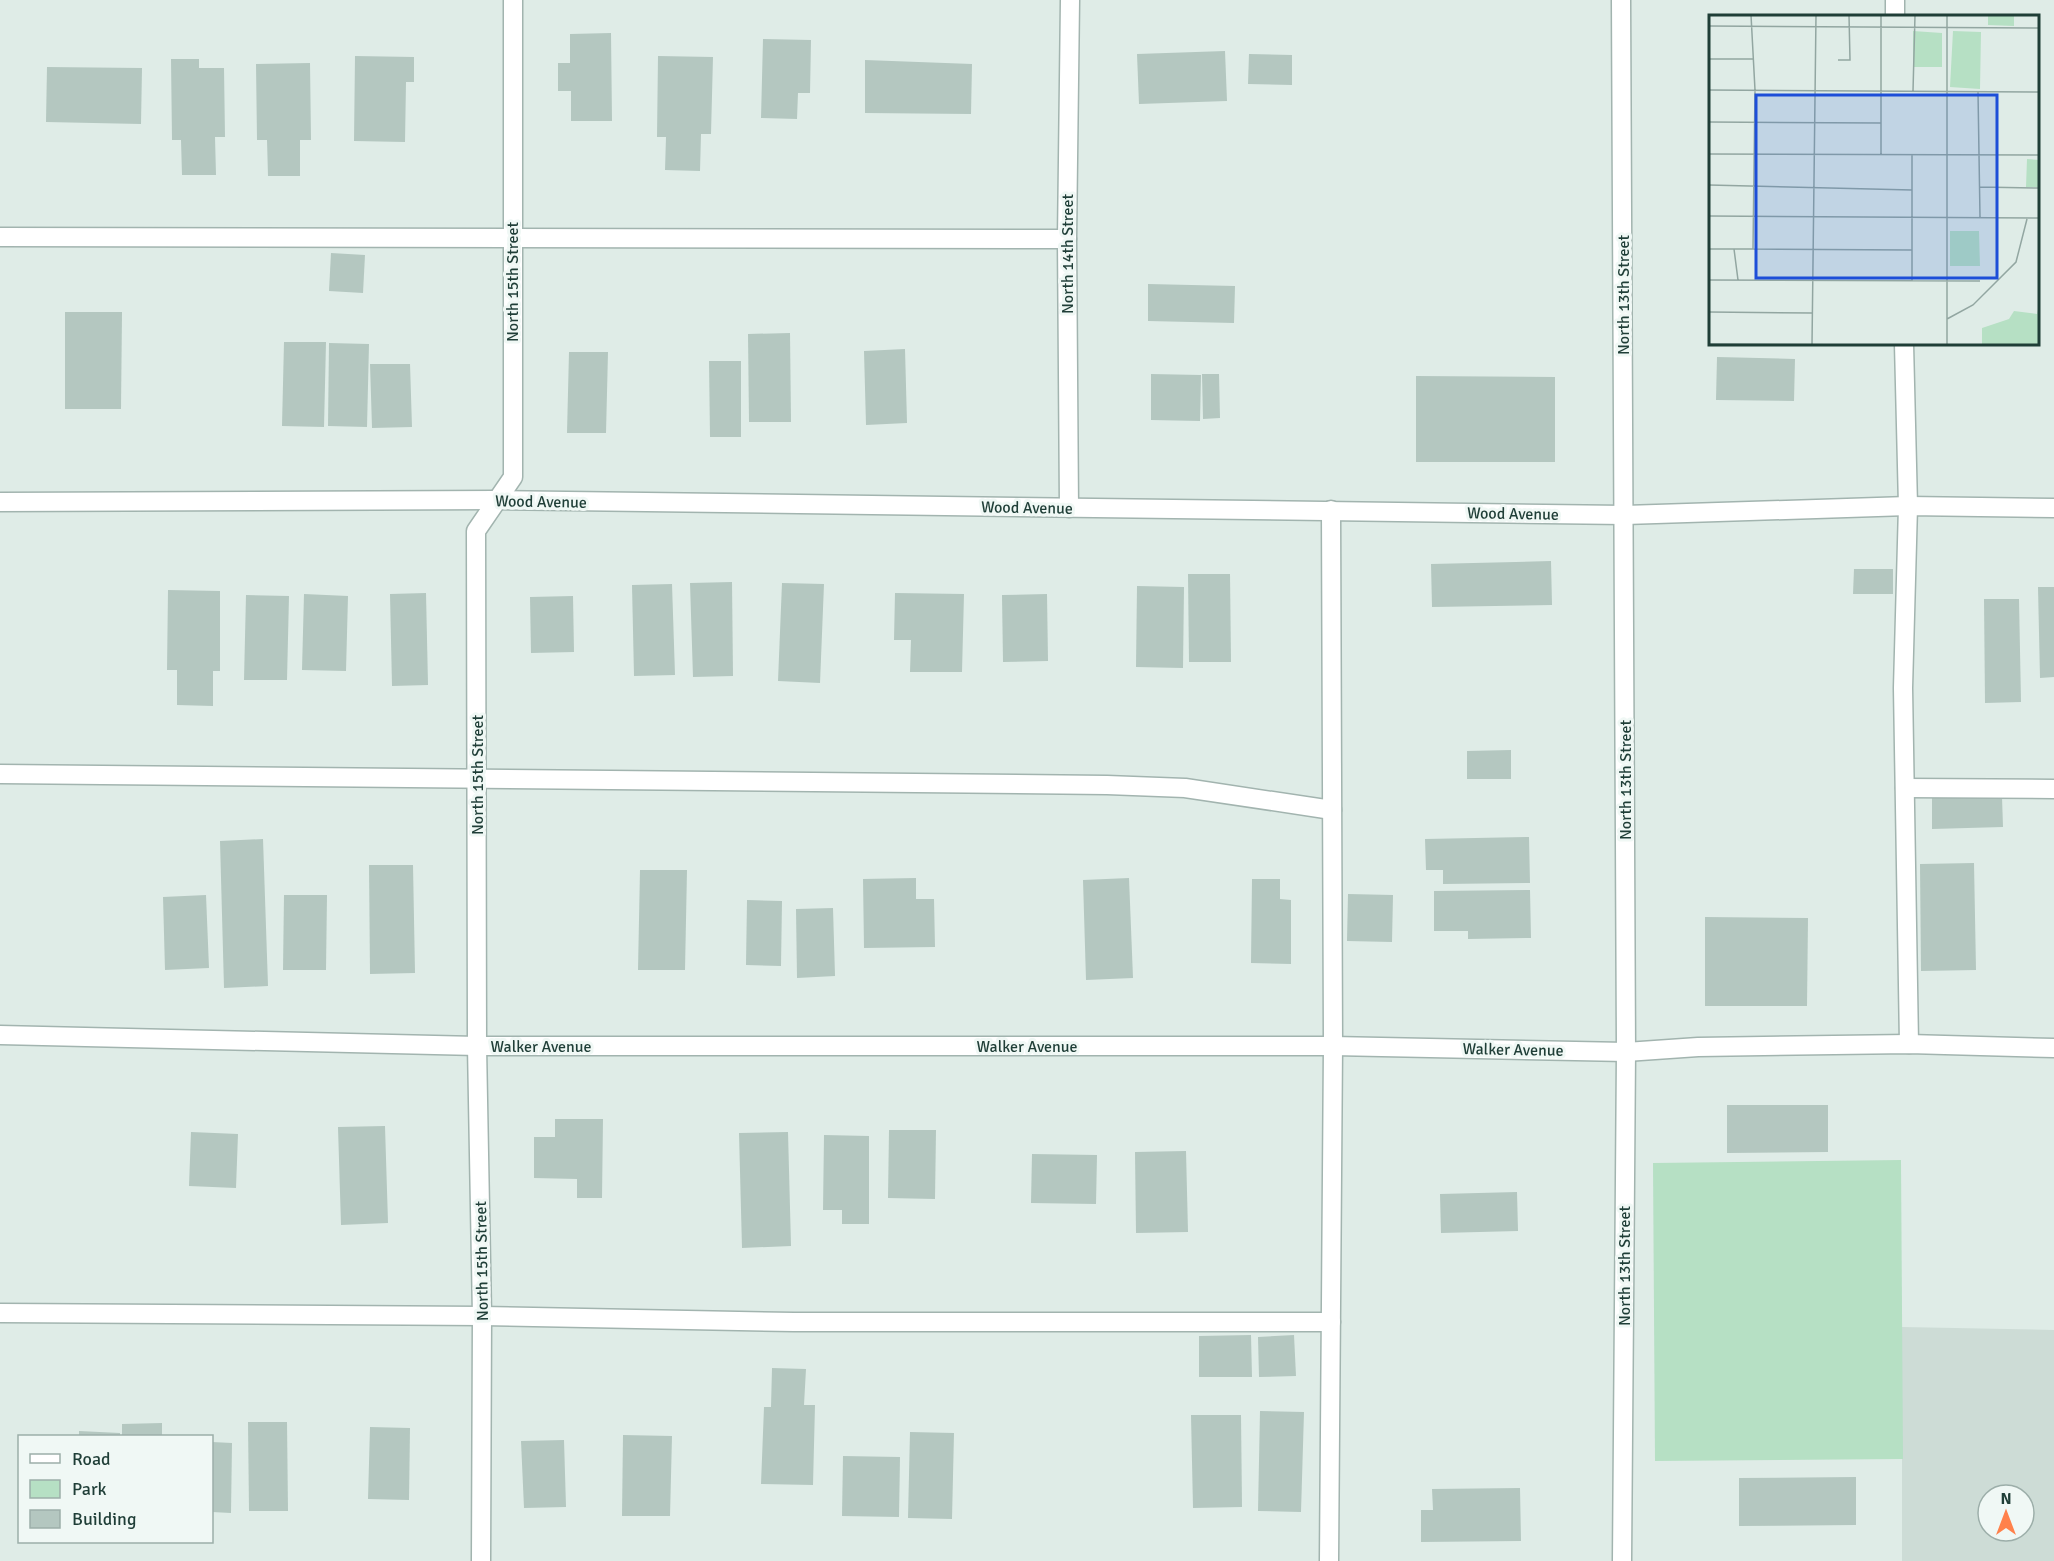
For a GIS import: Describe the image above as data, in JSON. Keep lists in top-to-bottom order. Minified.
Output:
{"streets":{"street":["North 14th Street","North 15th Street","North 13th Street","Wood Avenue","Walker Avenue"]},"crossings":[["North 14th Street","Wood Avenue"],["North 15th Street","Wood Avenue"],["North 15th Street","Walker Avenue"],["North 13th Street","Wood Avenue"],["North 13th Street","Walker Avenue"]],"legend":["Road","Park","Building"],"north":"top"}
